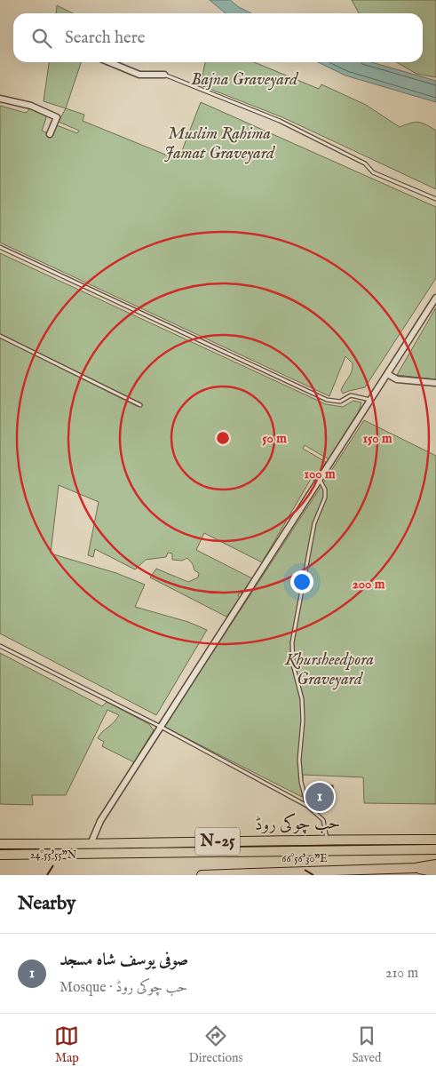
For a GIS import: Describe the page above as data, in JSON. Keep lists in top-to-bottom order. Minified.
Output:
{"streets":{"highway":["حب چوکی روڈ","N-25"]},"parks":["Bajna Graveyard","Muslim Rahima Jamat Graveyard","Khursheedpora Graveyard"],"page":{"search":"Search here","pins":"1","heading":"Nearby","list":[{"mark":"1","name":"صوفی یوسف شاہ مسجد","note":"Mosque · حب چوکی روڈ","value":"210 m"}],"nav":["Map","Directions","Saved"]},"coordinates":["24°55'55\"N","66°56'30\"E"],"rings":["50 m","150 m","100 m","200 m"]}
